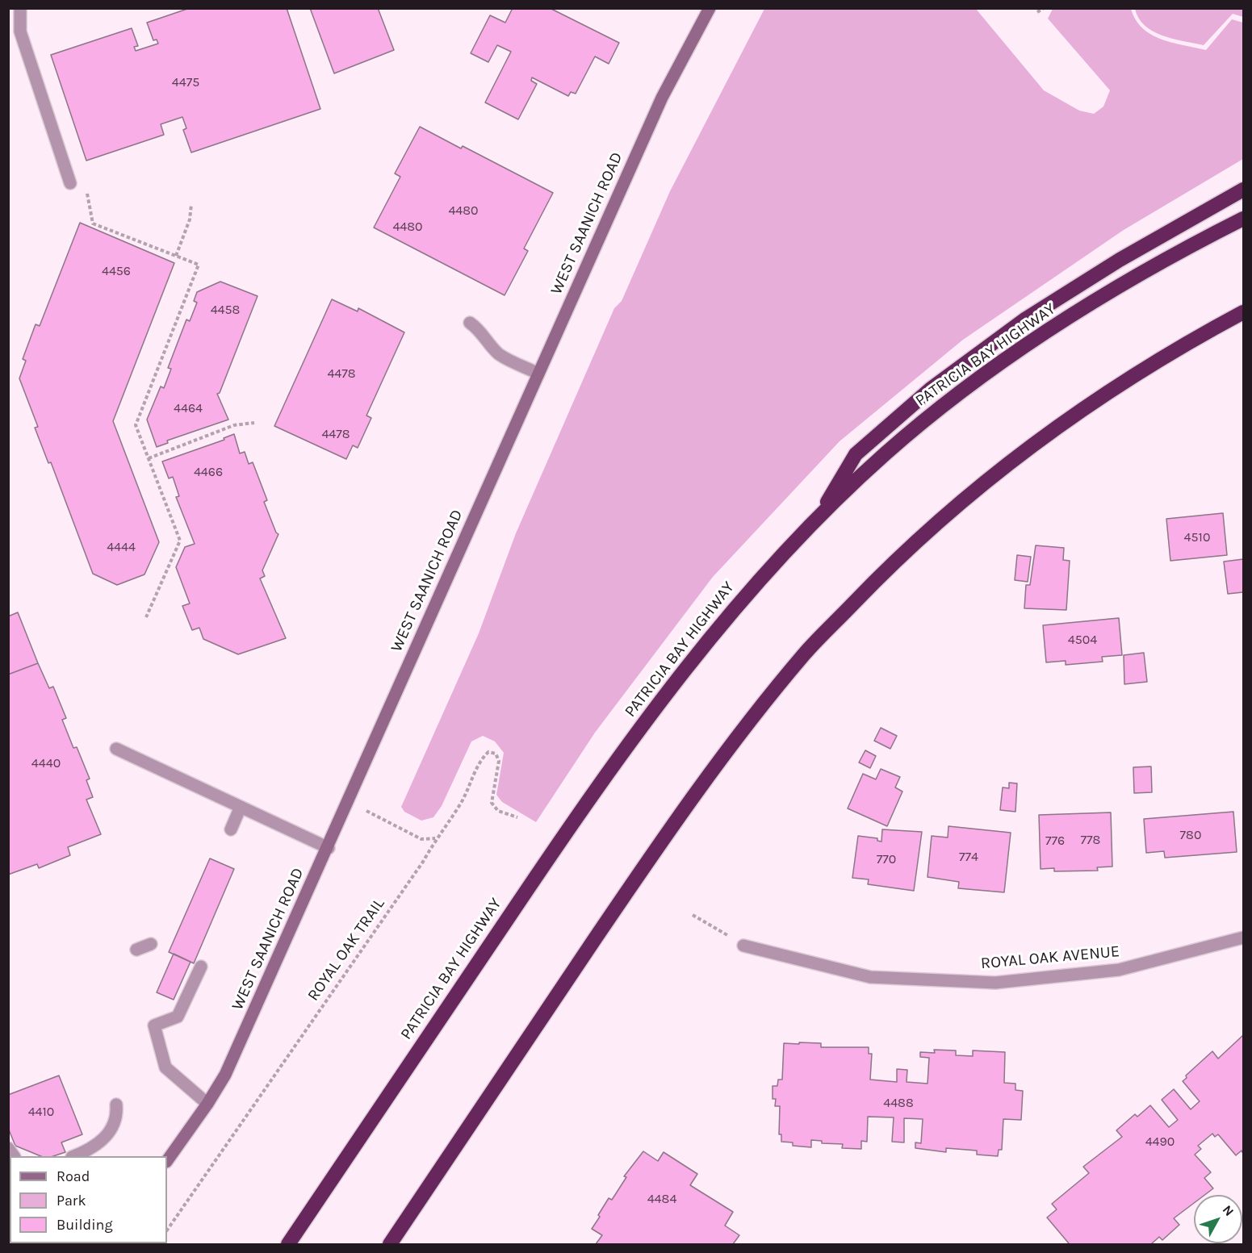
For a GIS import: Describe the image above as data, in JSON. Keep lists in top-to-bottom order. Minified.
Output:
{"streets":{"highway":["PATRICIA BAY HIGHWAY"],"main road":["WEST SAANICH ROAD"],"street":["ROYAL OAK AVENUE"],"path":["ROYAL OAK TRAIL"]},"house_numbers":["4475","4480","4480","4456","4458","4478","4464","4478","4466","4510","4444","4504","4440","780","778","776","774","770","4488","4410","4490","4484"],"legend":["Road","Park","Building"],"north":"top right"}
